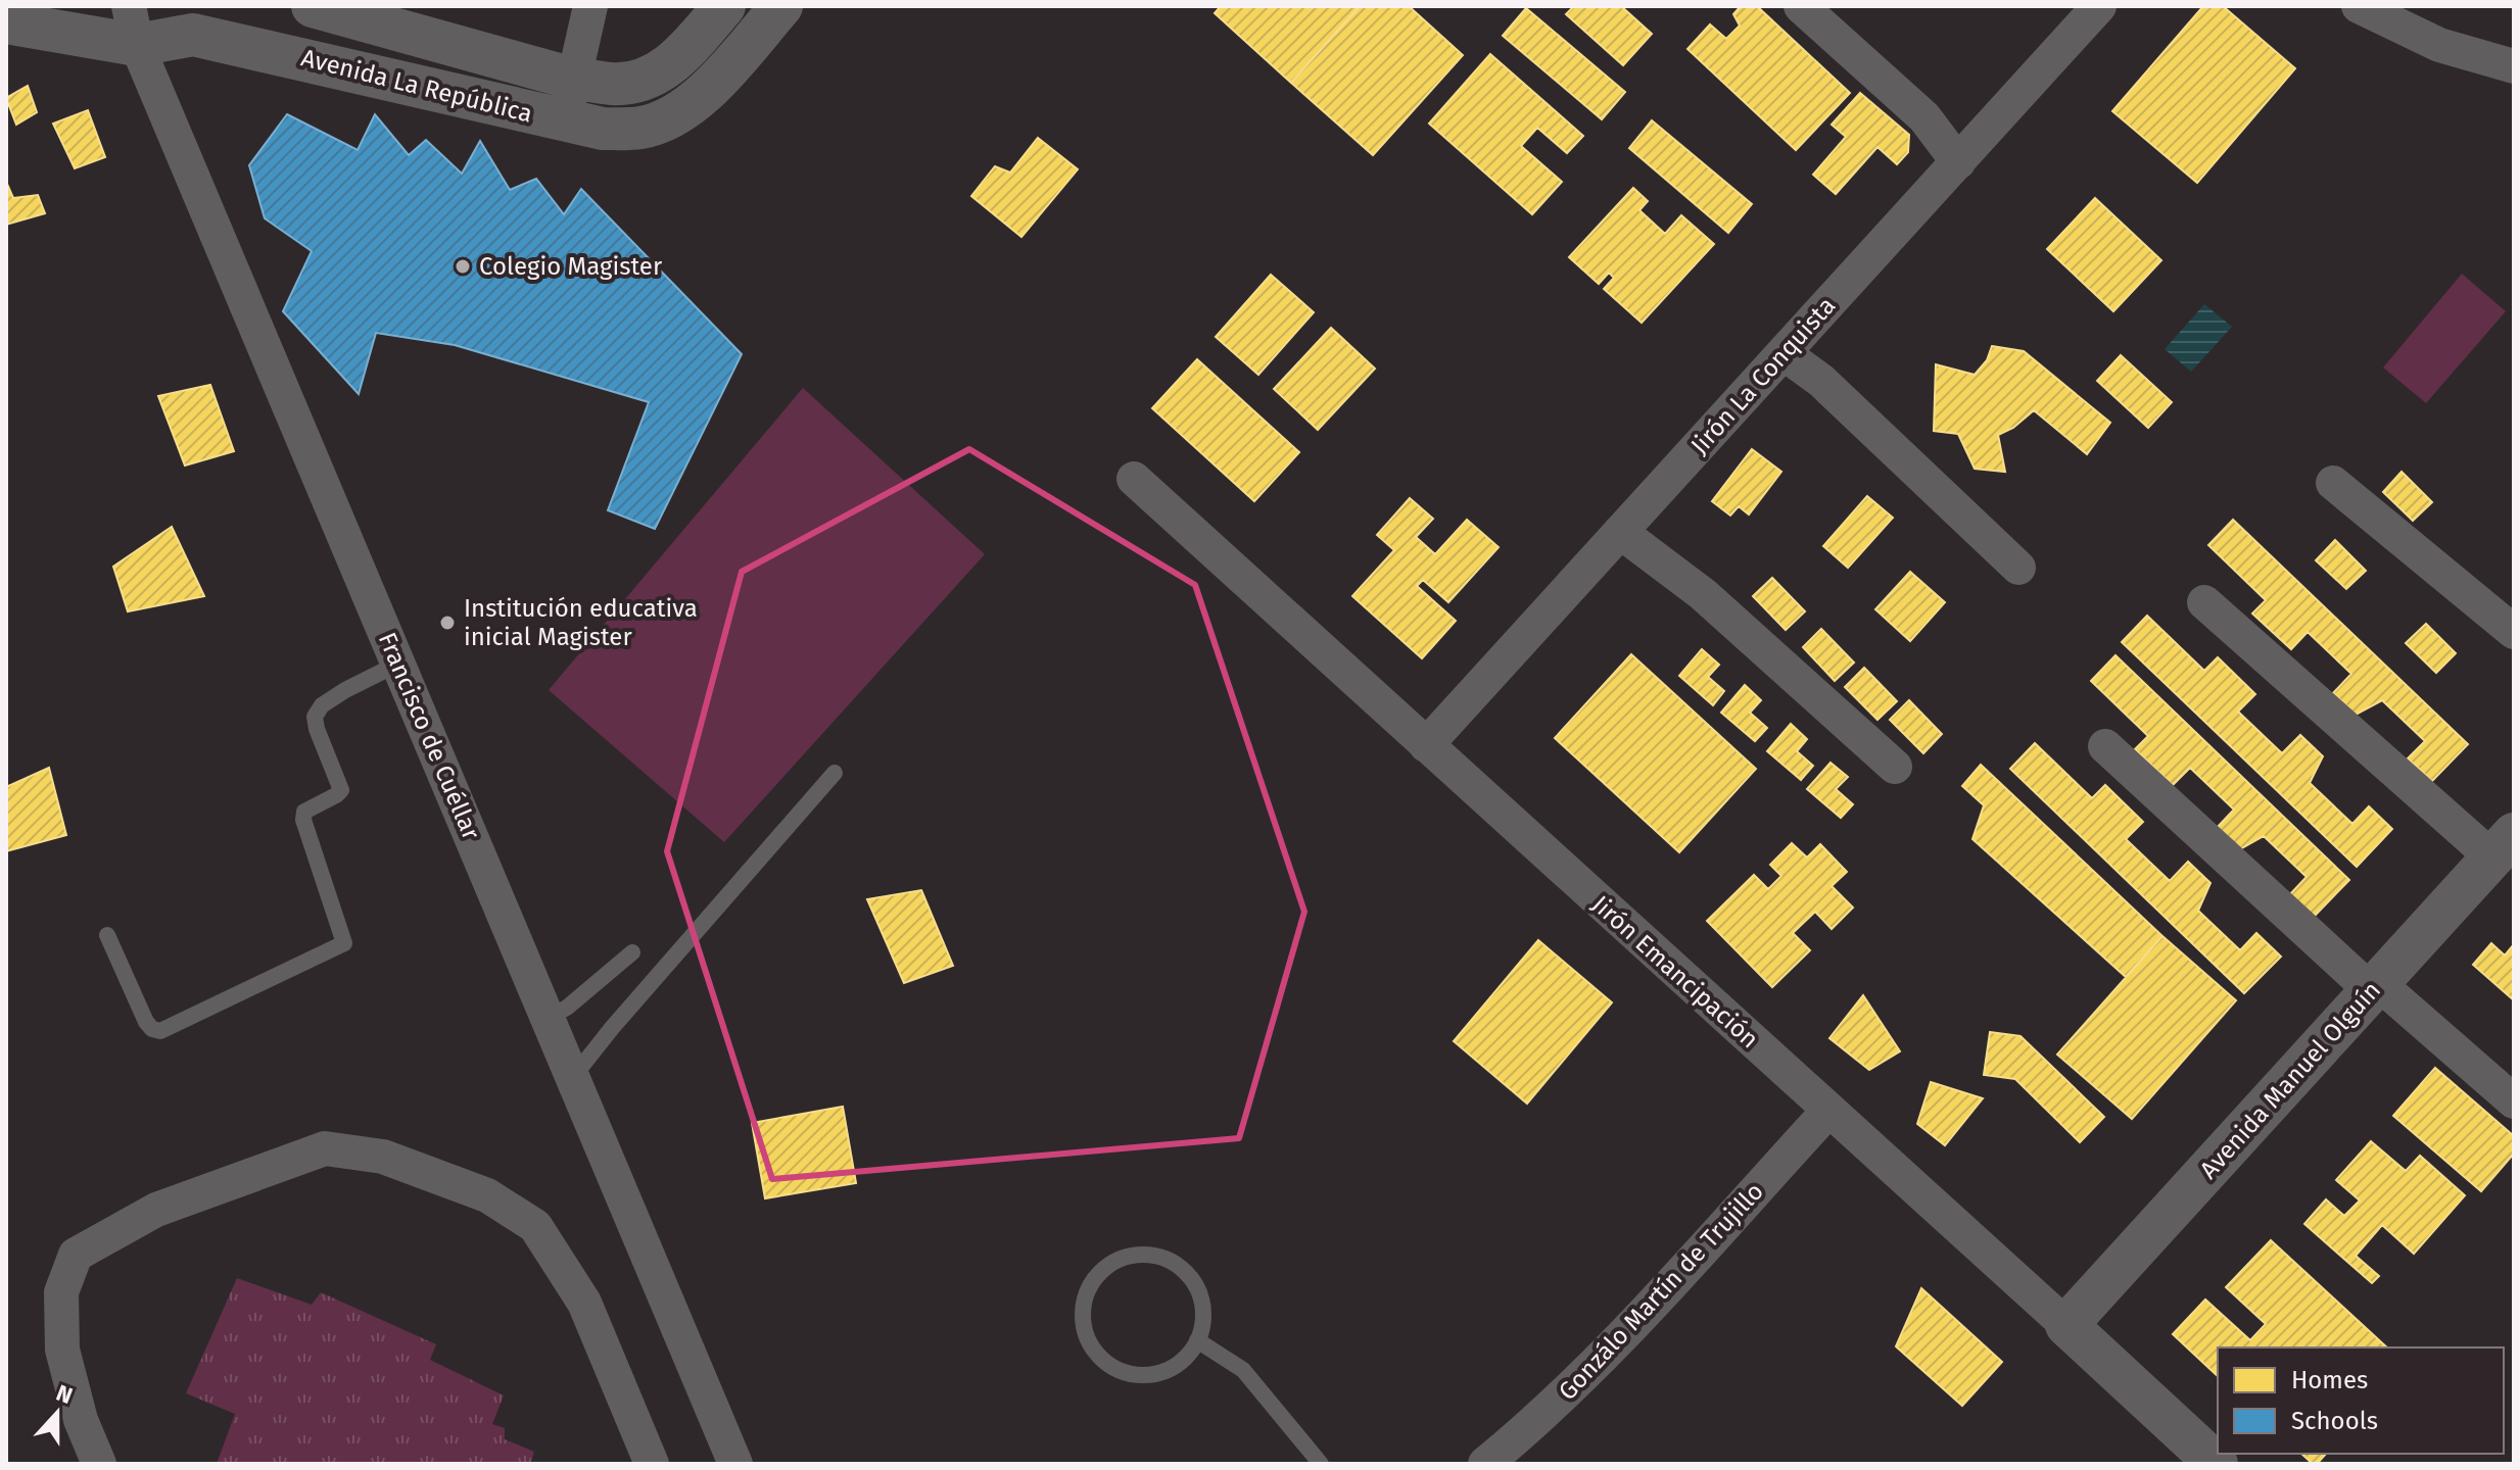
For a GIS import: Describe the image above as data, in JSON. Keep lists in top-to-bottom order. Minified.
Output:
{"streets":{"street":["Avenida La República","Jirón La Conquista","Francisco de Cuéllar","Jirón Emancipación","Avenida Manuel Olguín","Gonzálo Martín de Trujillo"]},"crossings":[["Avenida La República","Francisco de Cuéllar"],["Jirón La Conquista","Jirón Emancipación"],["Jirón Emancipación","Avenida Manuel Olguín"],["Jirón Emancipación","Gonzálo Martín de Trujillo"]],"places":["Colegio Magister","Institución educativa inicial Magister"],"legend":["Homes","Schools"],"north":"top"}
